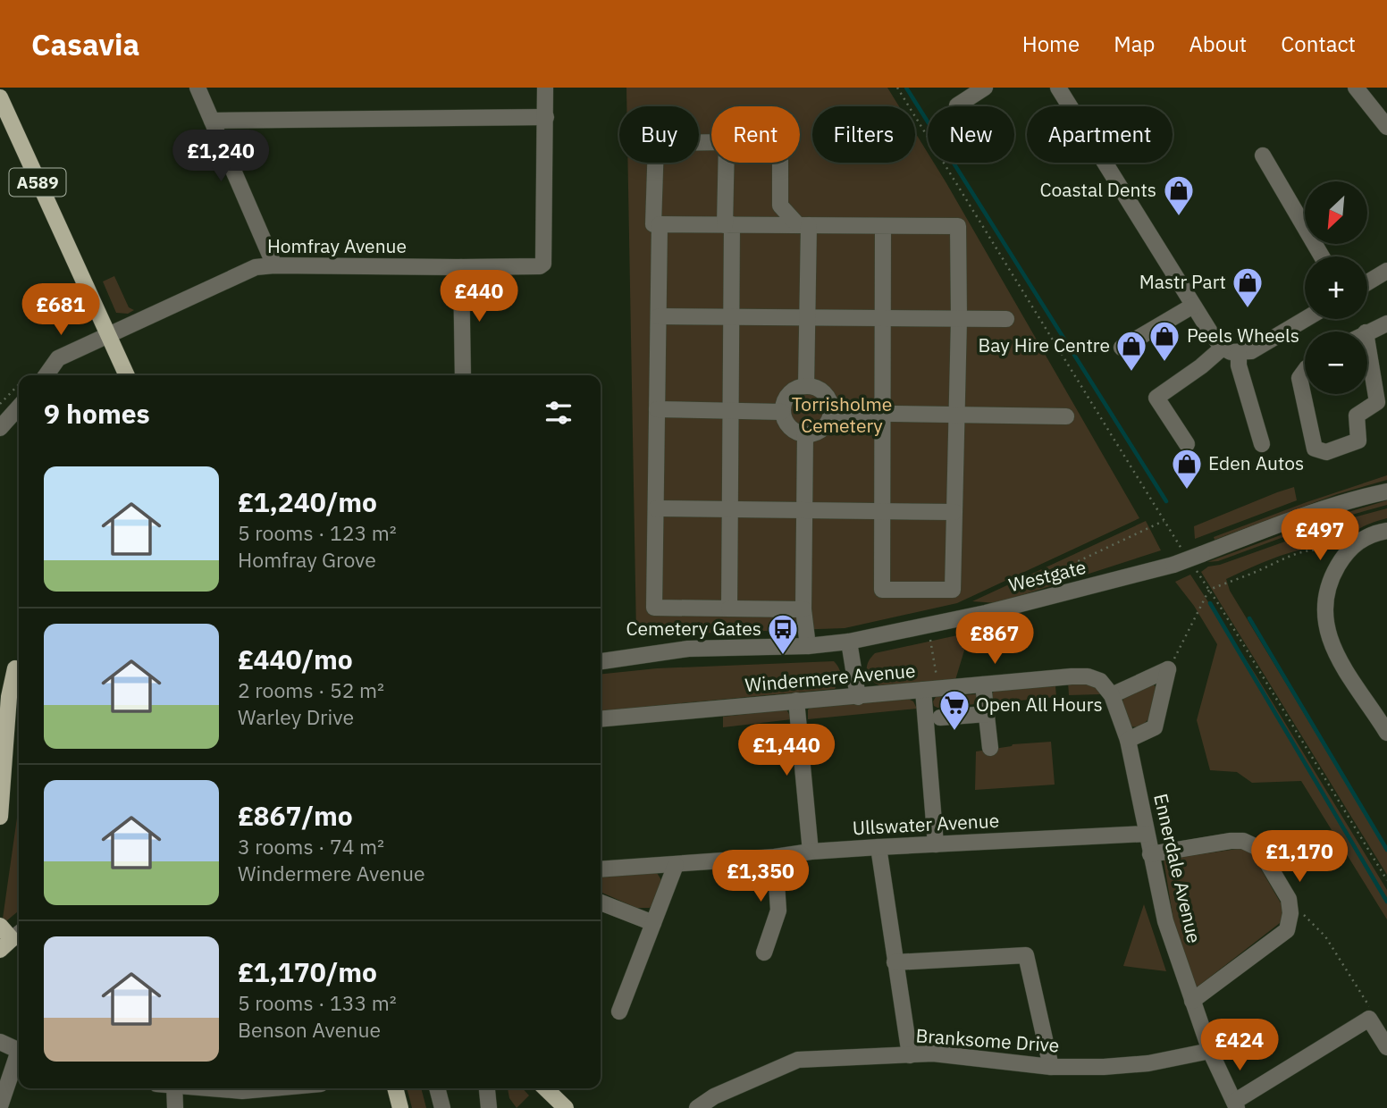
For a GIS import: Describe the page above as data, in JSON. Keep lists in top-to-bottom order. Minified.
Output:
{"streets":{"main road":["A589"],"street":["Homfray Avenue","Westgate","Windermere Avenue","Ullswater Avenue","Ennerdale Avenue","Branksome Drive"]},"crossings":[["A589","Homfray Avenue"],["Windermere Avenue","Ennerdale Avenue"],["Ullswater Avenue","Ennerdale Avenue"],["Ennerdale Avenue","Branksome Drive"]],"parks":["Torrisholme Cemetery"],"places":{"shop":["Coastal Dents","Mastr Part","Peels Wheels","Bay Hire Centre","Eden Autos"],"bus stop":["Cemetery Gates"],"supermarket":["Open All Hours"]},"north":"bottom left","page":{"header":"Casavia","nav":["Home","Map","About","Contact"],"chip":["Buy","Rent","Filters","New","Apartment"],"price":["£1,240","£440","£681","£497","£867","£1,440","£1,170","£1,350","£424"],"map_buttons":["+","−"],"heading":"9 homes","list":[{"name":"£1,240/mo","note":"5 rooms · 123 m² · Homfray Grove"},{"name":"£440/mo","note":"2 rooms · 52 m² · Warley Drive"},{"name":"£867/mo","note":"3 rooms · 74 m² · Windermere Avenue"},{"name":"£1,170/mo","note":"5 rooms · 133 m² · Benson Avenue"}]}}
